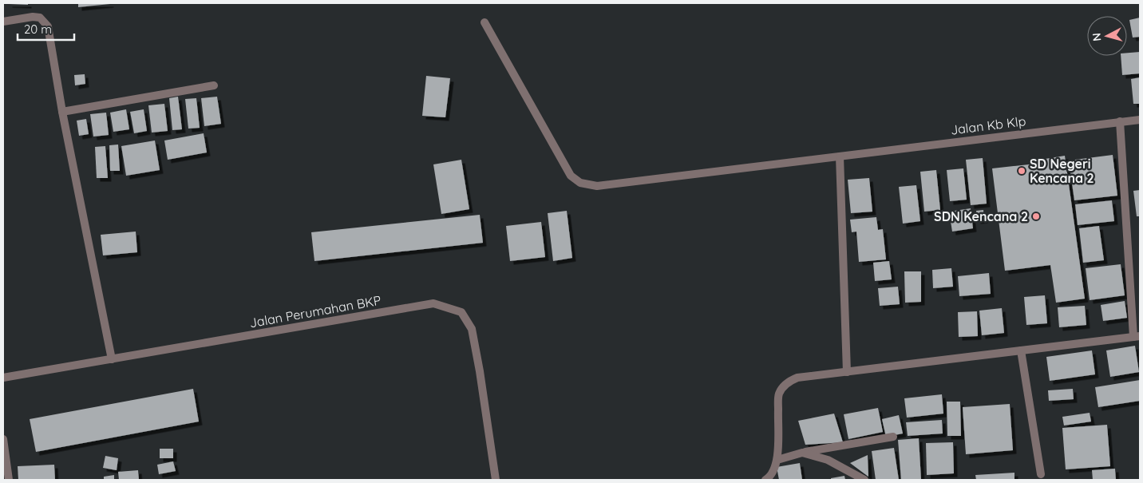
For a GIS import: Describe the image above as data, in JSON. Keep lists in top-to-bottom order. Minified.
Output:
{"streets":{"street":["Jalan Kb Klp","Jalan Perumahan BKP"]},"places":["SD Negeri Kencana 2","SDN Kencana 2"],"scale_bar":"20 m","north":"left"}
